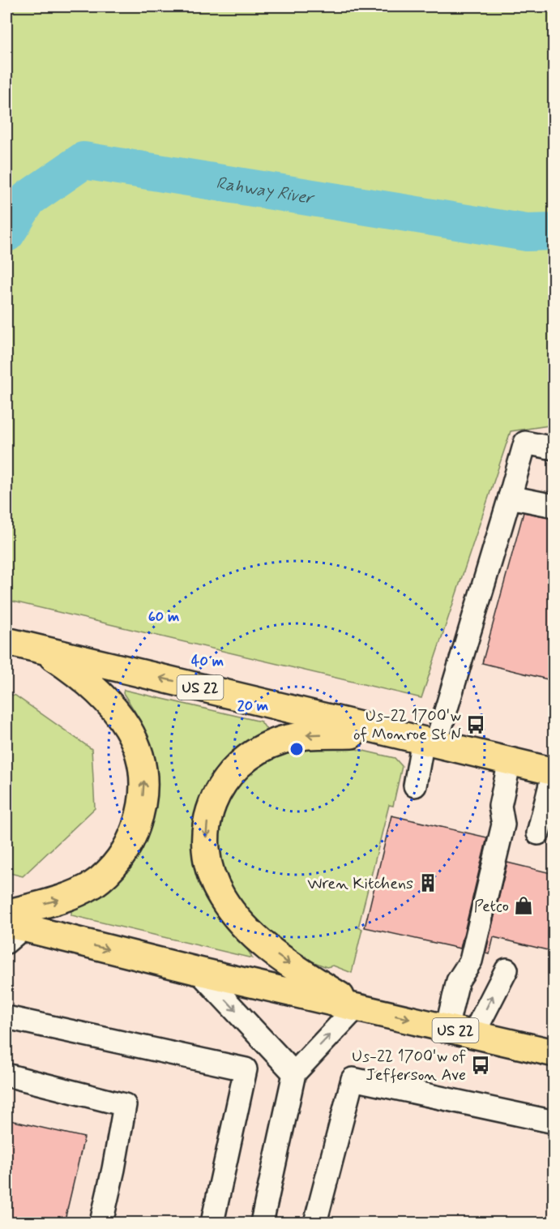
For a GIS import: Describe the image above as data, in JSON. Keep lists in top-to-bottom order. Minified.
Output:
{"streets":{"highway":["US 22"]},"water":["Rahway River"],"places":{"bus stop":["Us-22 1700'w of Monroe St N","Us-22 1700'w of Jefferson Ave"],"building":["Wren Kitchens"],"shop":["Petco"]},"rings":["60 m","40 m","20 m"]}
